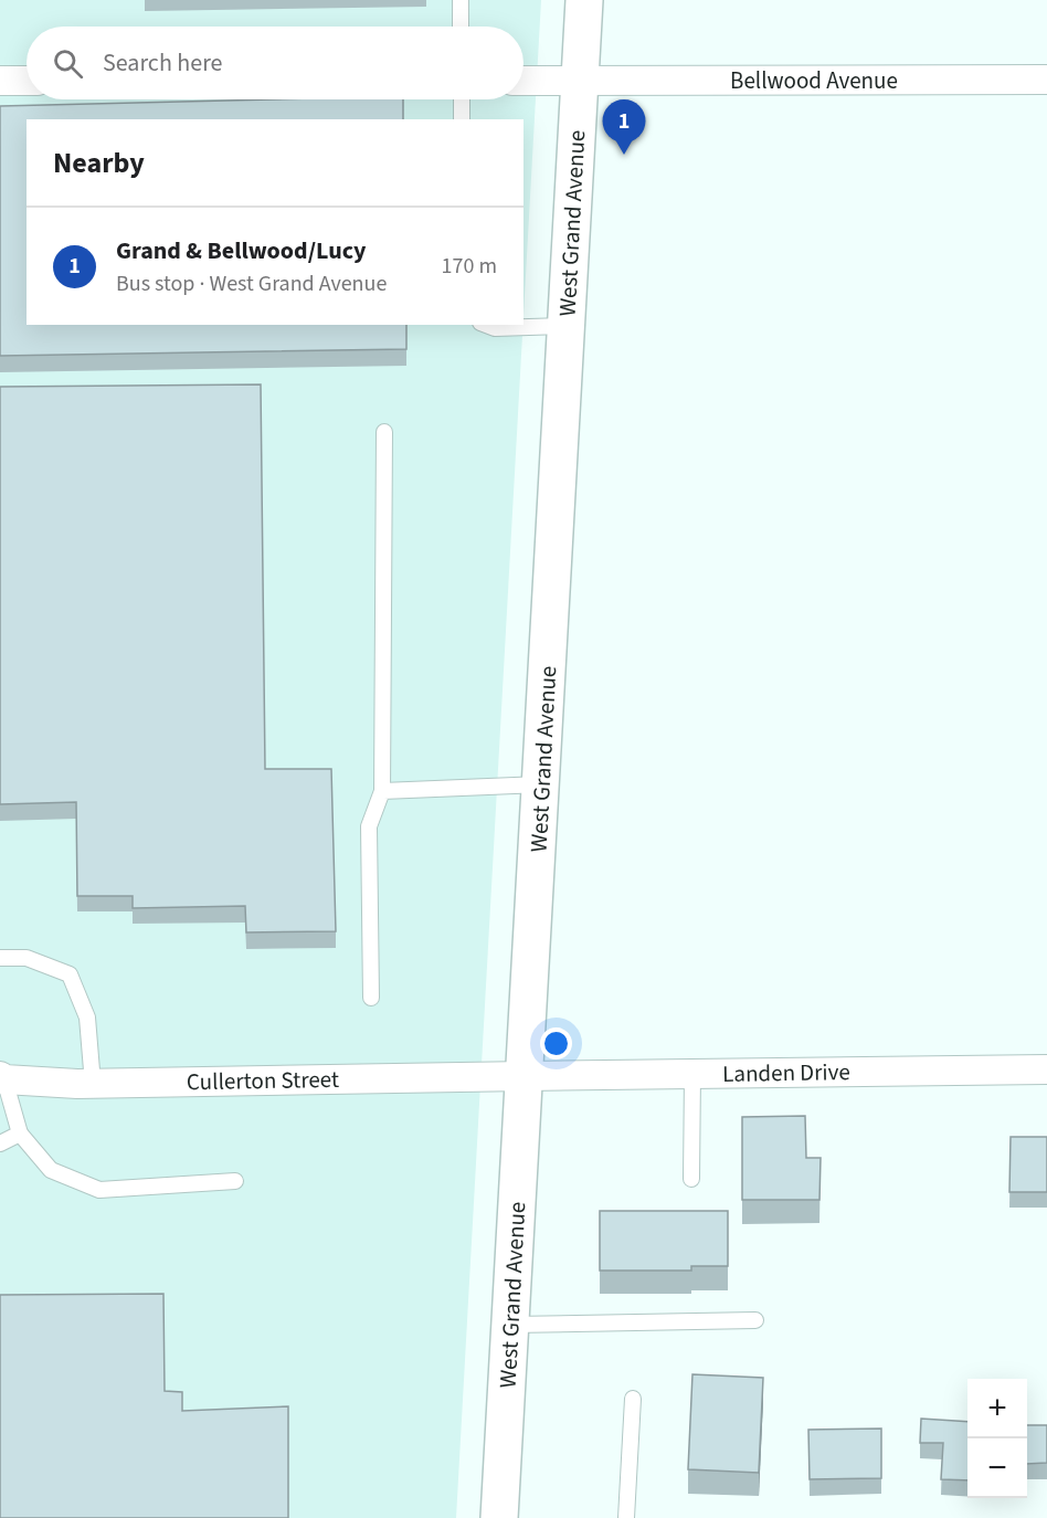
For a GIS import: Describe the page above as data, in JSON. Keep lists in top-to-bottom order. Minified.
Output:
{"streets":{"main road":["West Grand Avenue"],"street":["Bellwood Avenue","Landen Drive","Cullerton Street"]},"crossings":[["Bellwood Avenue","West Grand Avenue"],["West Grand Avenue","Landen Drive"],["West Grand Avenue","Cullerton Street"],["Landen Drive","Cullerton Street"]],"page":{"search":"Search here","pins":"1","heading":"Nearby","list":[{"mark":"1","name":"Grand & Bellwood/Lucy","note":"Bus stop · West Grand Avenue","value":"170 m"}],"map_buttons":["+","−"]}}
